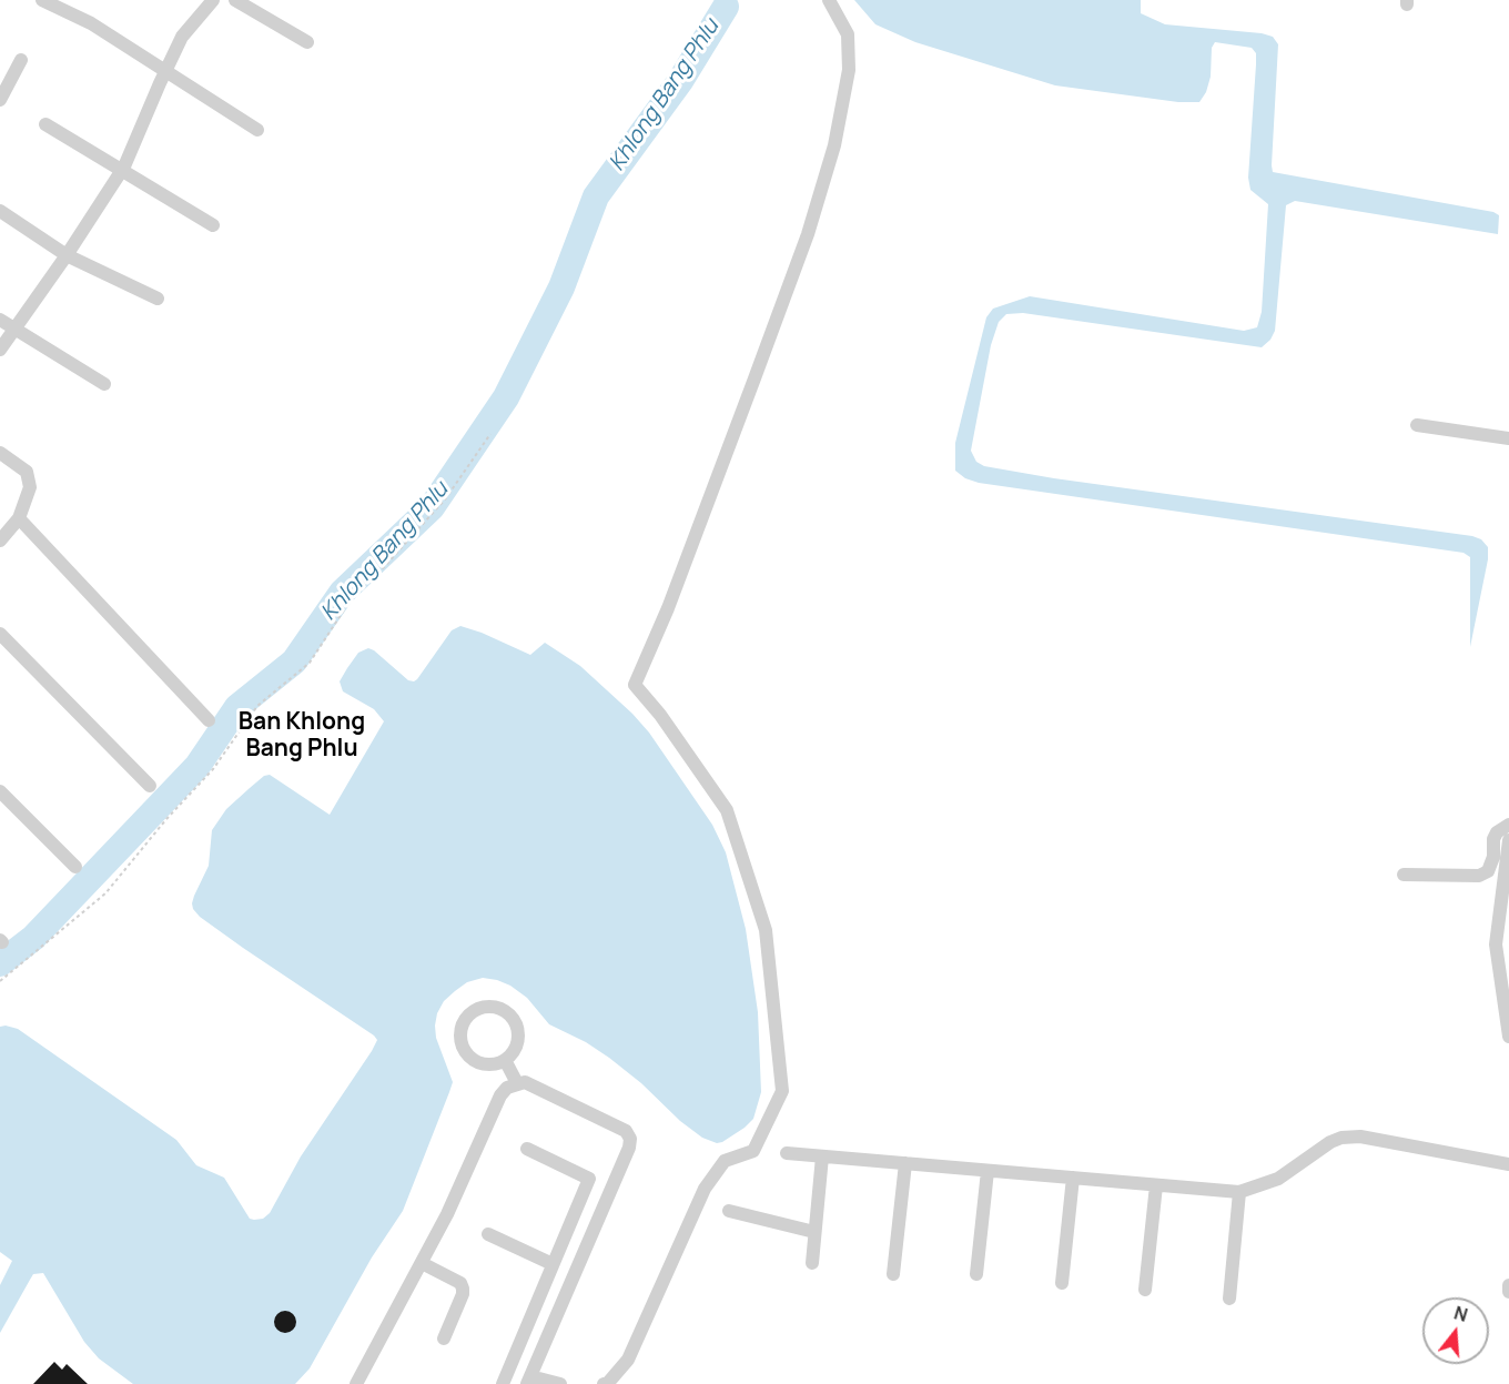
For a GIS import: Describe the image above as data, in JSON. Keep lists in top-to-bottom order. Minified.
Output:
{"districts":["Ban Khlong Bang Phlu"],"water":["Khlong Bang Phlu"],"north":"top"}
